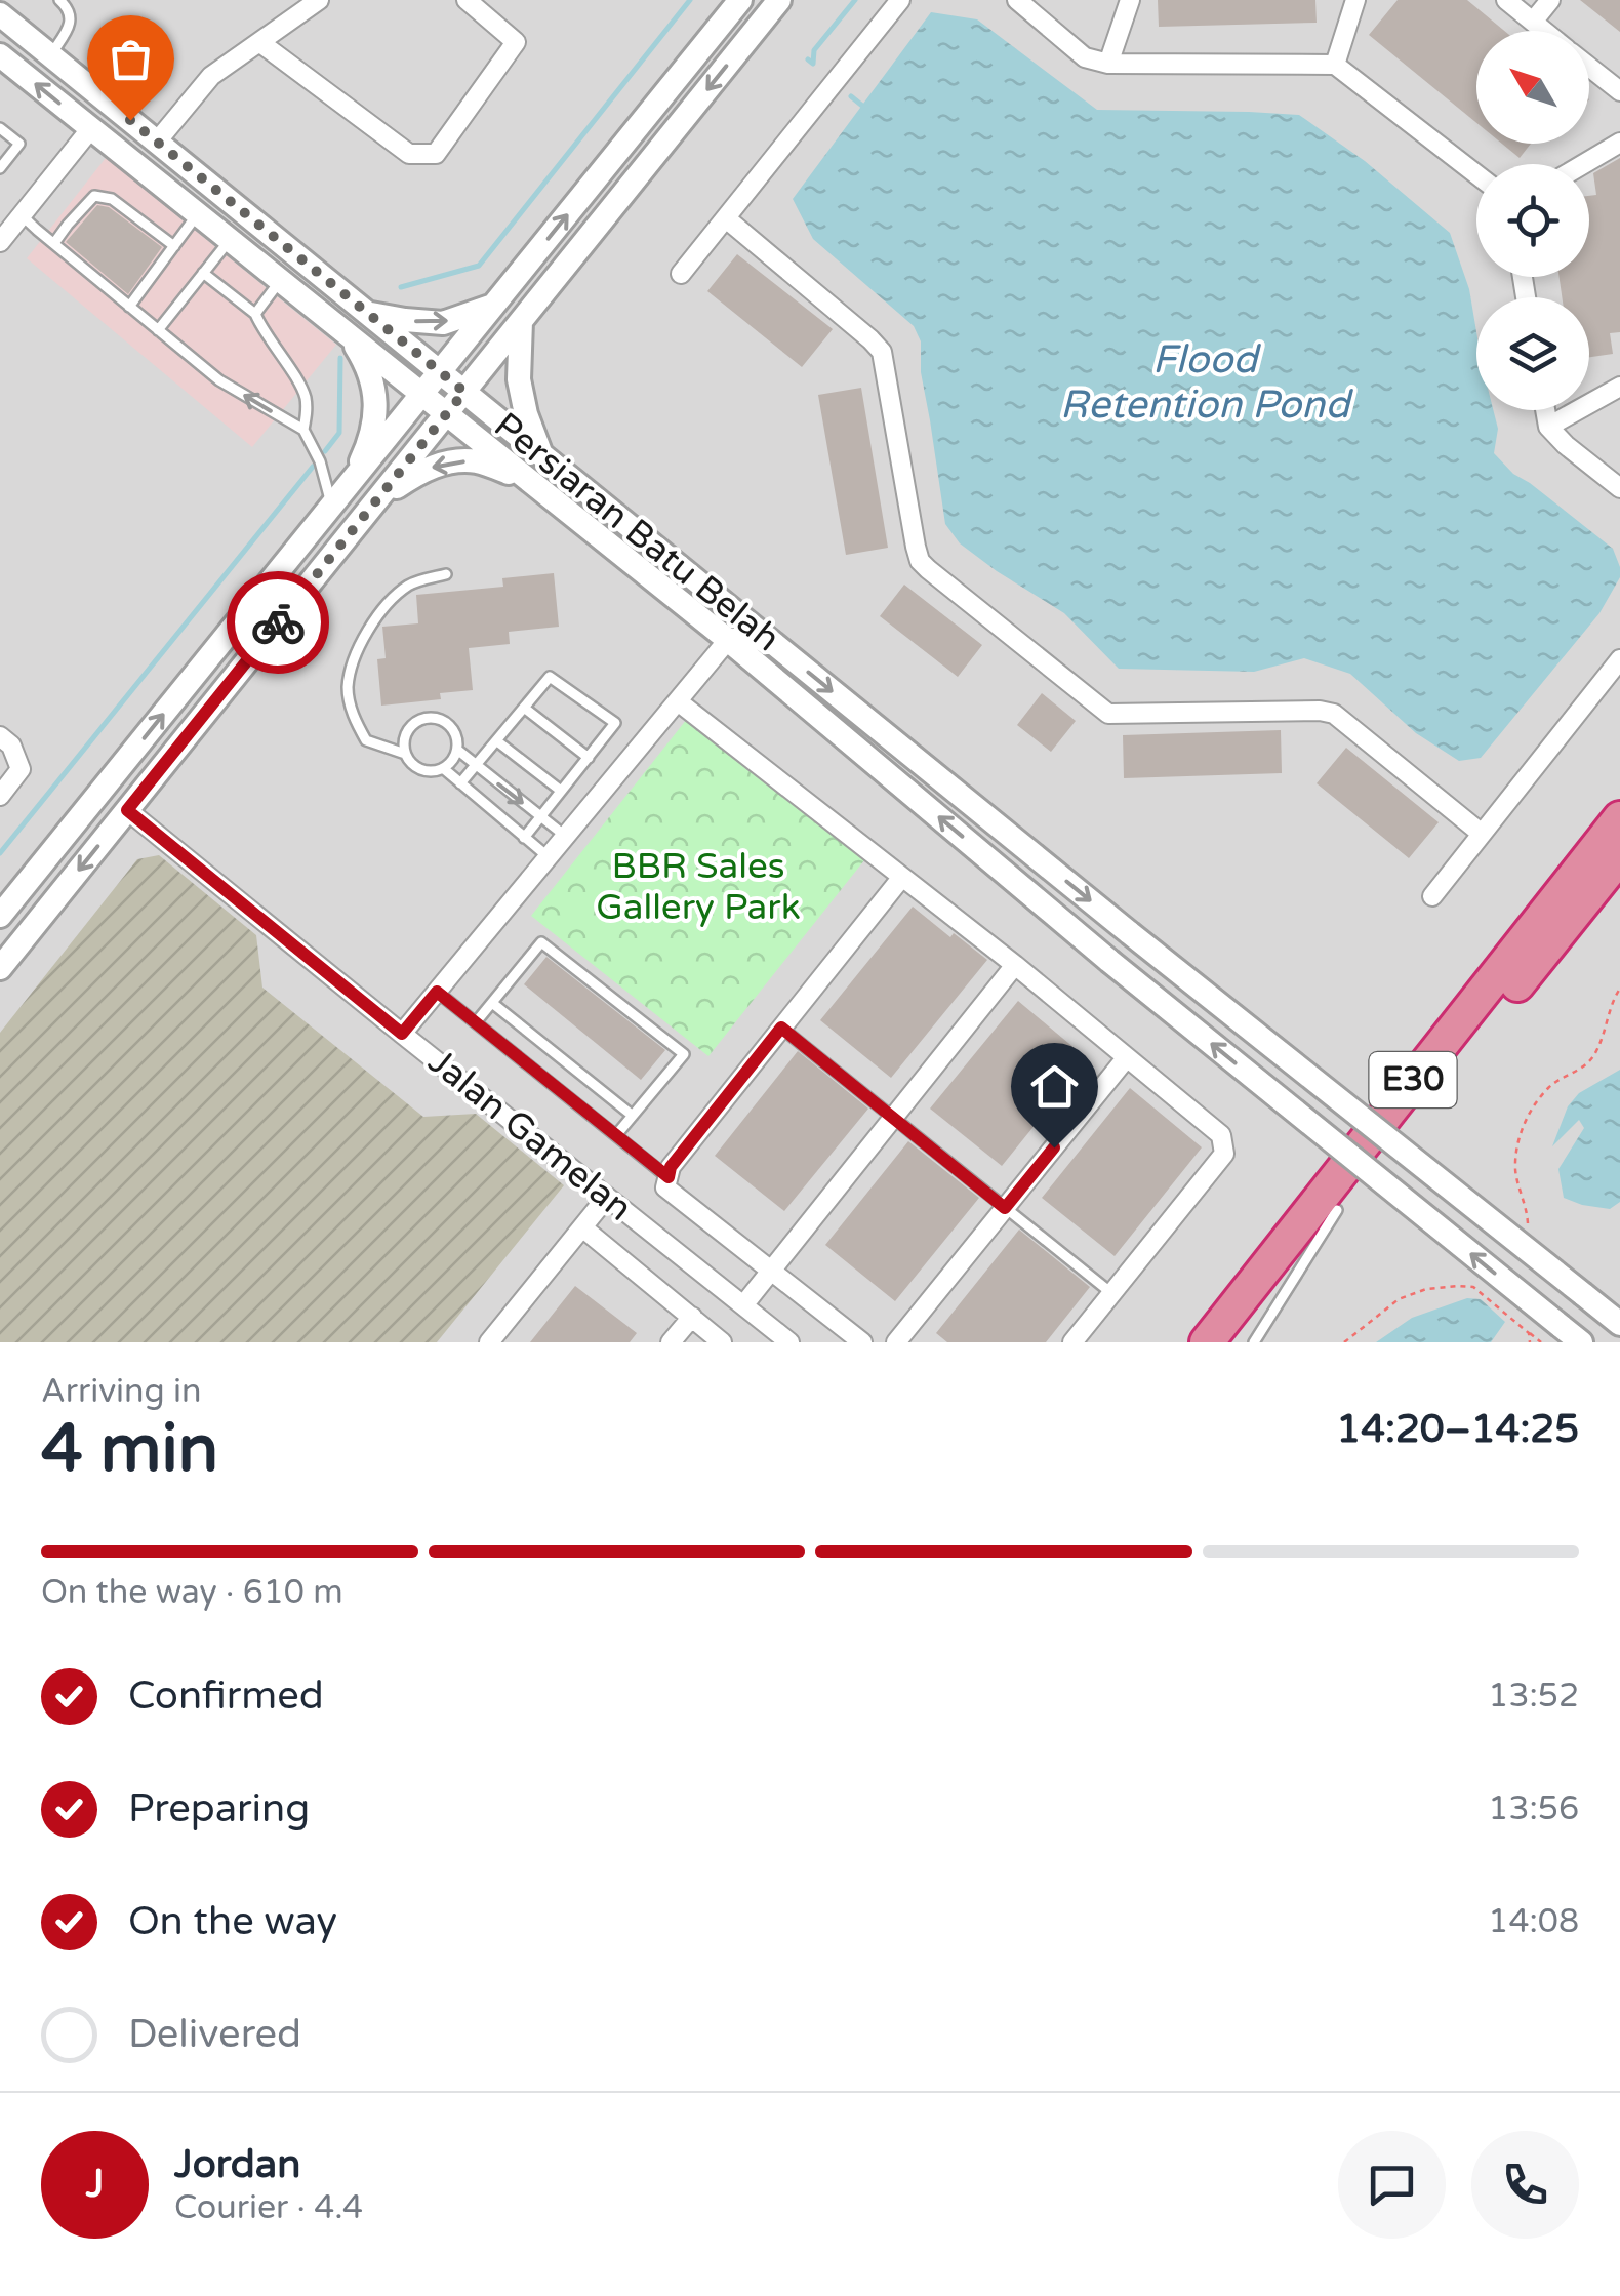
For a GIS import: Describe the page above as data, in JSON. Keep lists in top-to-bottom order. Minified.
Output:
{"streets":{"highway":["E30"],"street":["Persiaran Batu Belah","Jalan Gamelan"]},"water":["Flood Retention Pond"],"parks":["BBR Sales Gallery Park"],"north":"top left","page":{"heading":["4 min","Arriving in","14:20–14:25"],"panel":["Jordan","Courier · 4.4"],"bar":"On the way · 610 m","list":[["Confirmed","13:52"],["Preparing","13:56"],["On the way","14:08"],"Delivered"],"round":"J"}}
